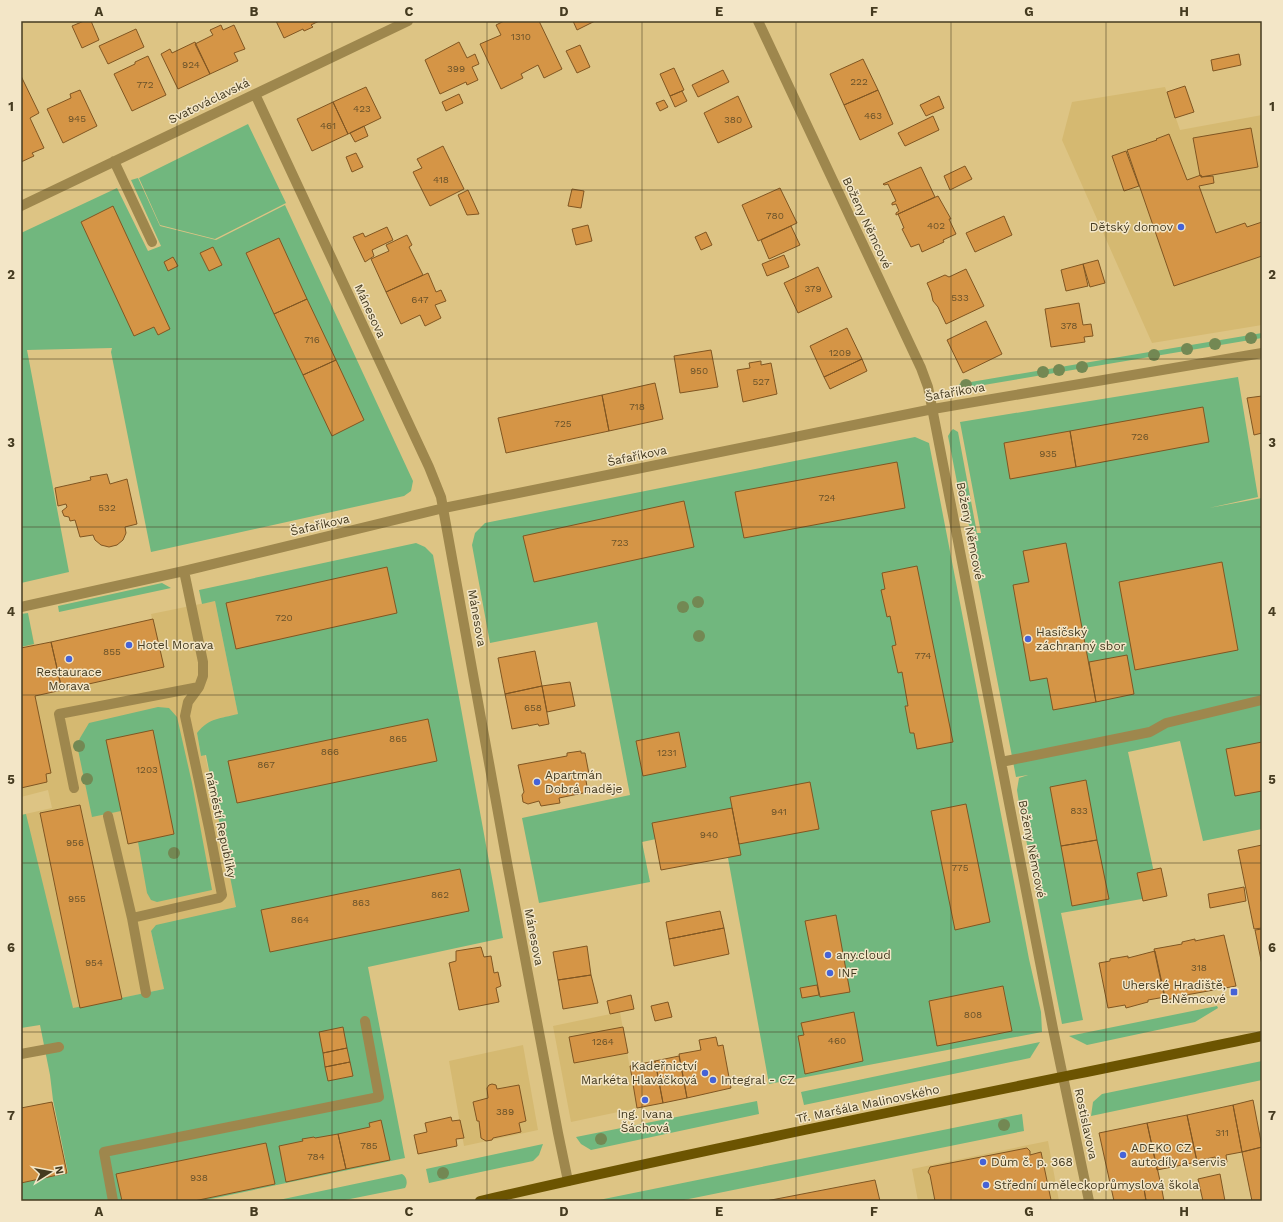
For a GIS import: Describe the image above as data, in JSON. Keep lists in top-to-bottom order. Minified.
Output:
{"streets":{"main road":["Tř. Maršála Malinovského"],"street":["Svatováclavská","Boženy Němcové","Mánesova","Šafaříkova","náměstí Republiky","Rostislavova"]},"crossings":[["Svatováclavská","Mánesova"],["Boženy Němcové","Šafaříkova"],["Boženy Němcové","Tř. Maršála Malinovského"],["Boženy Němcové","Rostislavova"],["Mánesova","Šafaříkova"],["Mánesova","Tř. Maršála Malinovského"],["Šafaříkova","náměstí Republiky"],["Tř. Maršála Malinovského","Rostislavova"]],"places":{"other":["Dětský domov","Hasičský záchranný sbor","Hotel Morava","Restaurace Morava","Apartmán Dobrá naděje","any.cloud","INF","Kadeřnictví Markéta Hlaváčková","Integral - CZ","Ing. Ivana Šáchová","ADEKO CZ - autodíly a servis","Dům č. p. 368","Střední uměleckoprůmyslová škola"],"transit":["Uherské Hradiště, B.Němcové"]},"house_numbers":["1310","924","399","222","772","423","463","945","380","461","418","780","402","379","533","647","378","716","1209","950","527","718","725","726","935","724","532","723","720","855","774","658","865","866","1231","867","1203","833","941","940","956","775","862","955","863","864","954","318","808","460","1264","389","311","785","784","938"],"north":"right","grid":{"columns":["A","B","C","D","E","F","G","H"],"rows":["1","2","3","4","5","6","7"]}}
